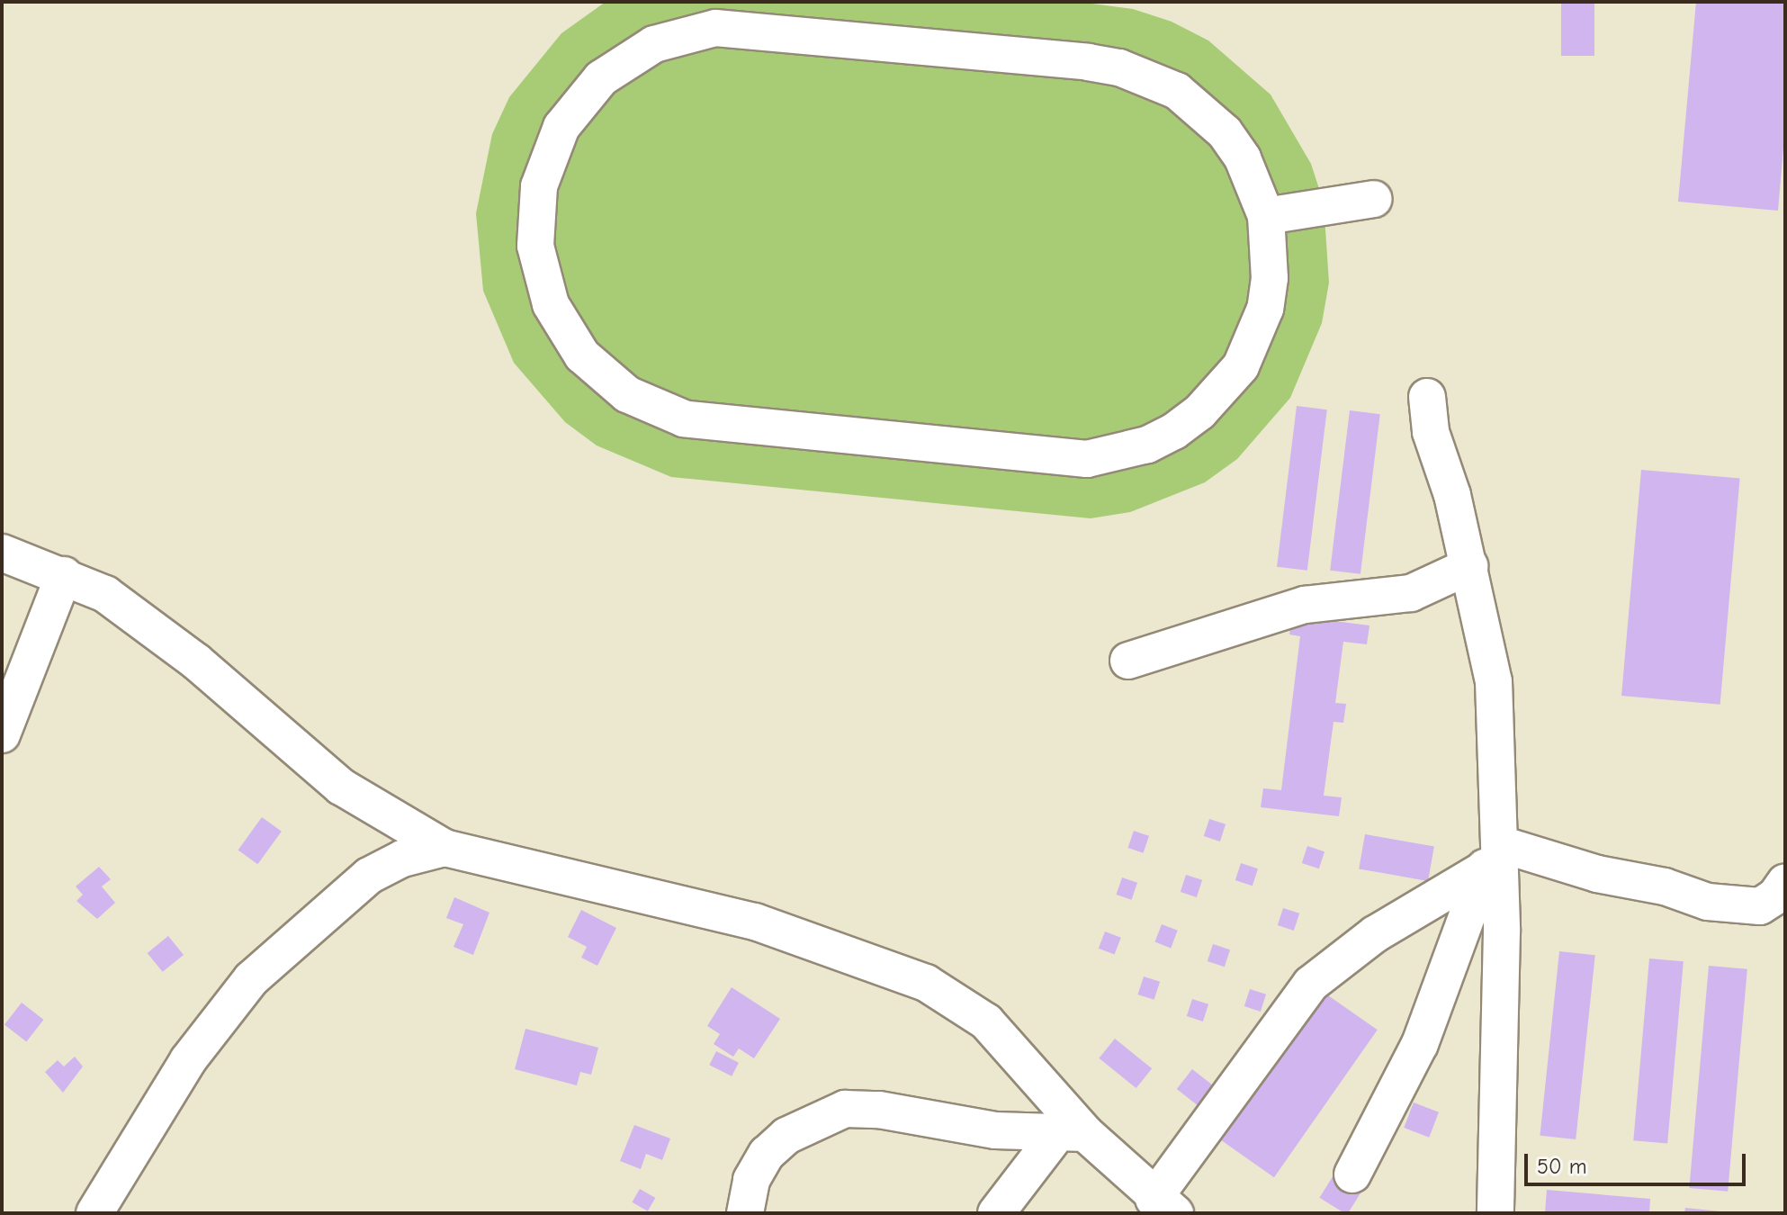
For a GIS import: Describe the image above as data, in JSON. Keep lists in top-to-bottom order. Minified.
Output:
{"scale_bar":"50 m"}
